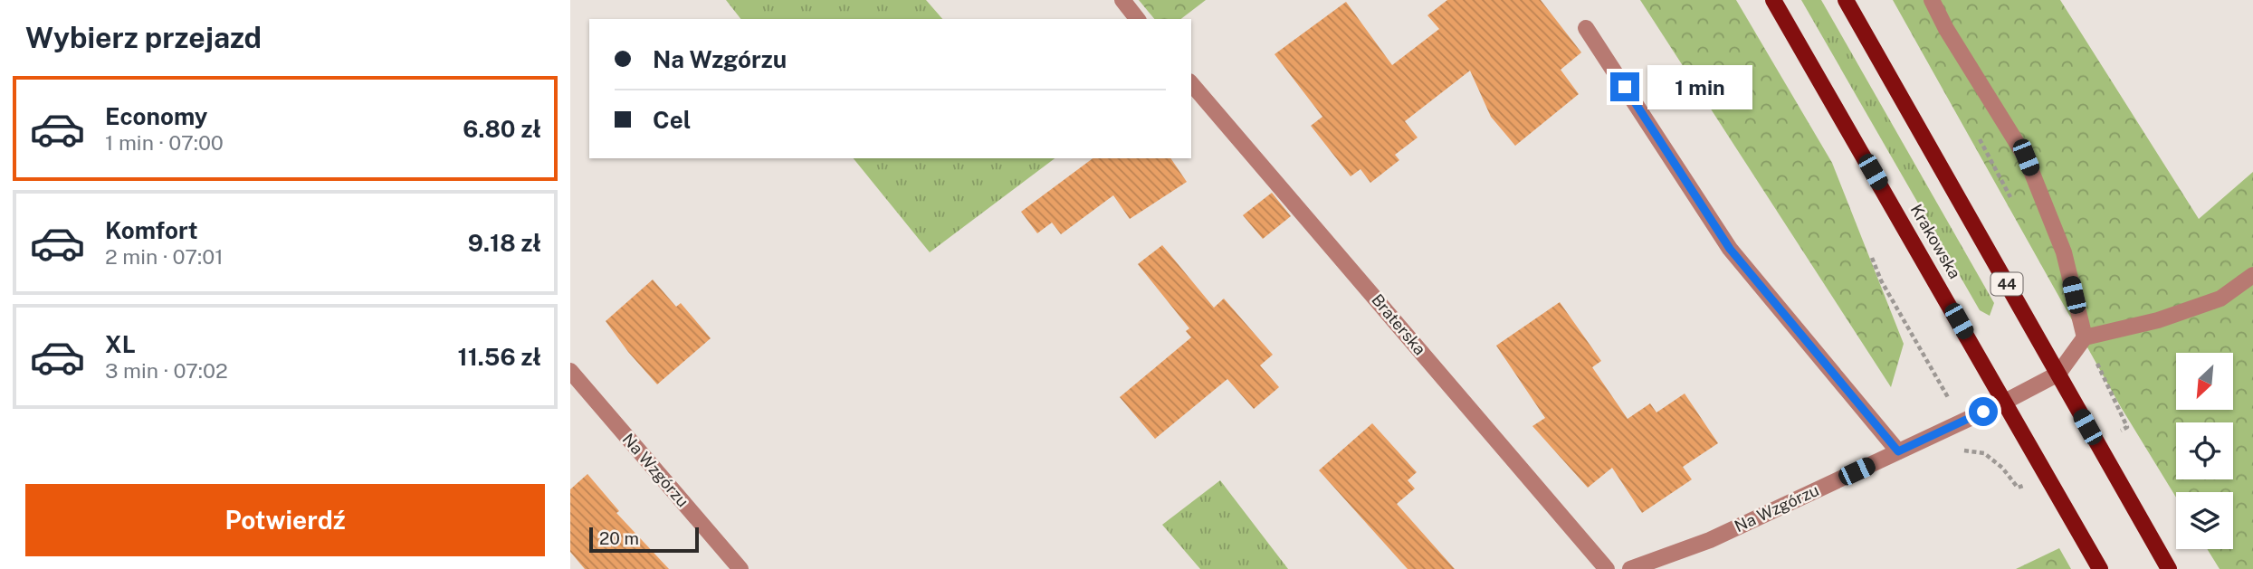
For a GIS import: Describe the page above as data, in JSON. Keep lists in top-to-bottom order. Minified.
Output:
{"streets":{"main road":["Krakowska","44"],"street":["Braterska","Na Wzgórzu"]},"crossings":[["Krakowska","Na Wzgórzu"],["44","Na Wzgórzu"]],"scale_bar":"20 m","north":"bottom left","page":{"heading":"Wybierz przejazd","banner":["Na Wzgórzu","Cel"],"bubble":"1 min","list":[{"name":"Economy","note":"1 min · 07:00","value":"6.80 zł"},{"name":"Komfort","note":"2 min · 07:01","value":"9.18 zł"},{"name":"XL","note":"3 min · 07:02","value":"11.56 zł"}],"buttons":"Potwierdź","scale":"20 m"}}
